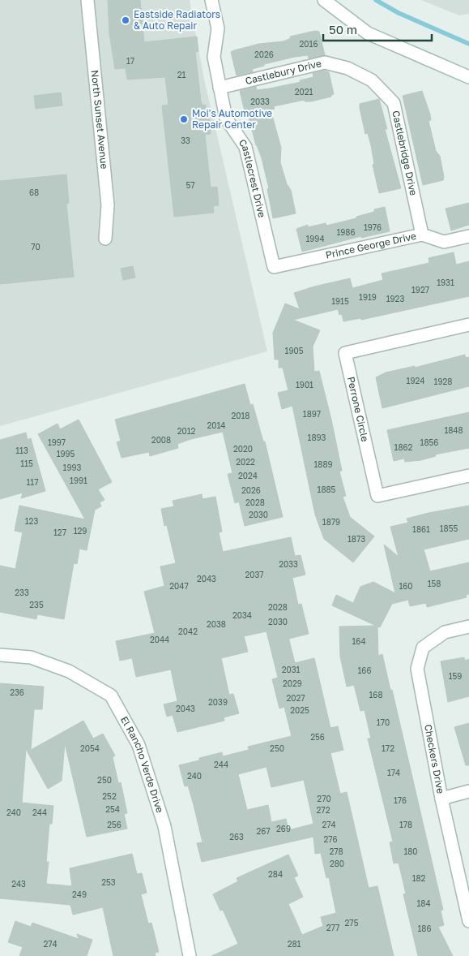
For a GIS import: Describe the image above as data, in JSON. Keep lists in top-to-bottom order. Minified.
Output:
{"streets":{"street":["Castlebury Drive","North Sunset Avenue","Castlebridge Drive","Castlecrest Drive","Prince George Drive","Perrone Circle","Checkers Drive","El Rancho Verde Drive"]},"crossings":[["Castlebury Drive","Castlebridge Drive"],["Castlebury Drive","Castlecrest Drive"],["Castlebridge Drive","Prince George Drive"],["Castlecrest Drive","Prince George Drive"]],"places":["Eastside Radiators & Auto Repair","Moi's Automotive Repair Center"],"house_numbers":["2016","2026","17","21","2021","2033","33","57","68","1976","1986","1994","70","1931","1927","1919","1923","1915","1905","1924","1928","1901","1897","2018","2014","1848","2012","1893","2008","1997","1856","1862","2020","113","1995","2022","115","1889","1993","2024","1991","117","1885","2026","2028","2030","123","1879","1855","1861","129","127","1873","2033","2037","2043","158","2047","160","233","235","2028","2034","2030","2038","2042","2044","164","2031","166","159","2029","236","168","2027","2039","2043","2025","170","256","2054","250","172","244","174","240","250","252","270","176","254","272","240","244","256","274","178","269","267","263","276","278","180","280","284","182","253","243","249","184","275","277","186","274","281"],"scale_bar":"50 m"}
